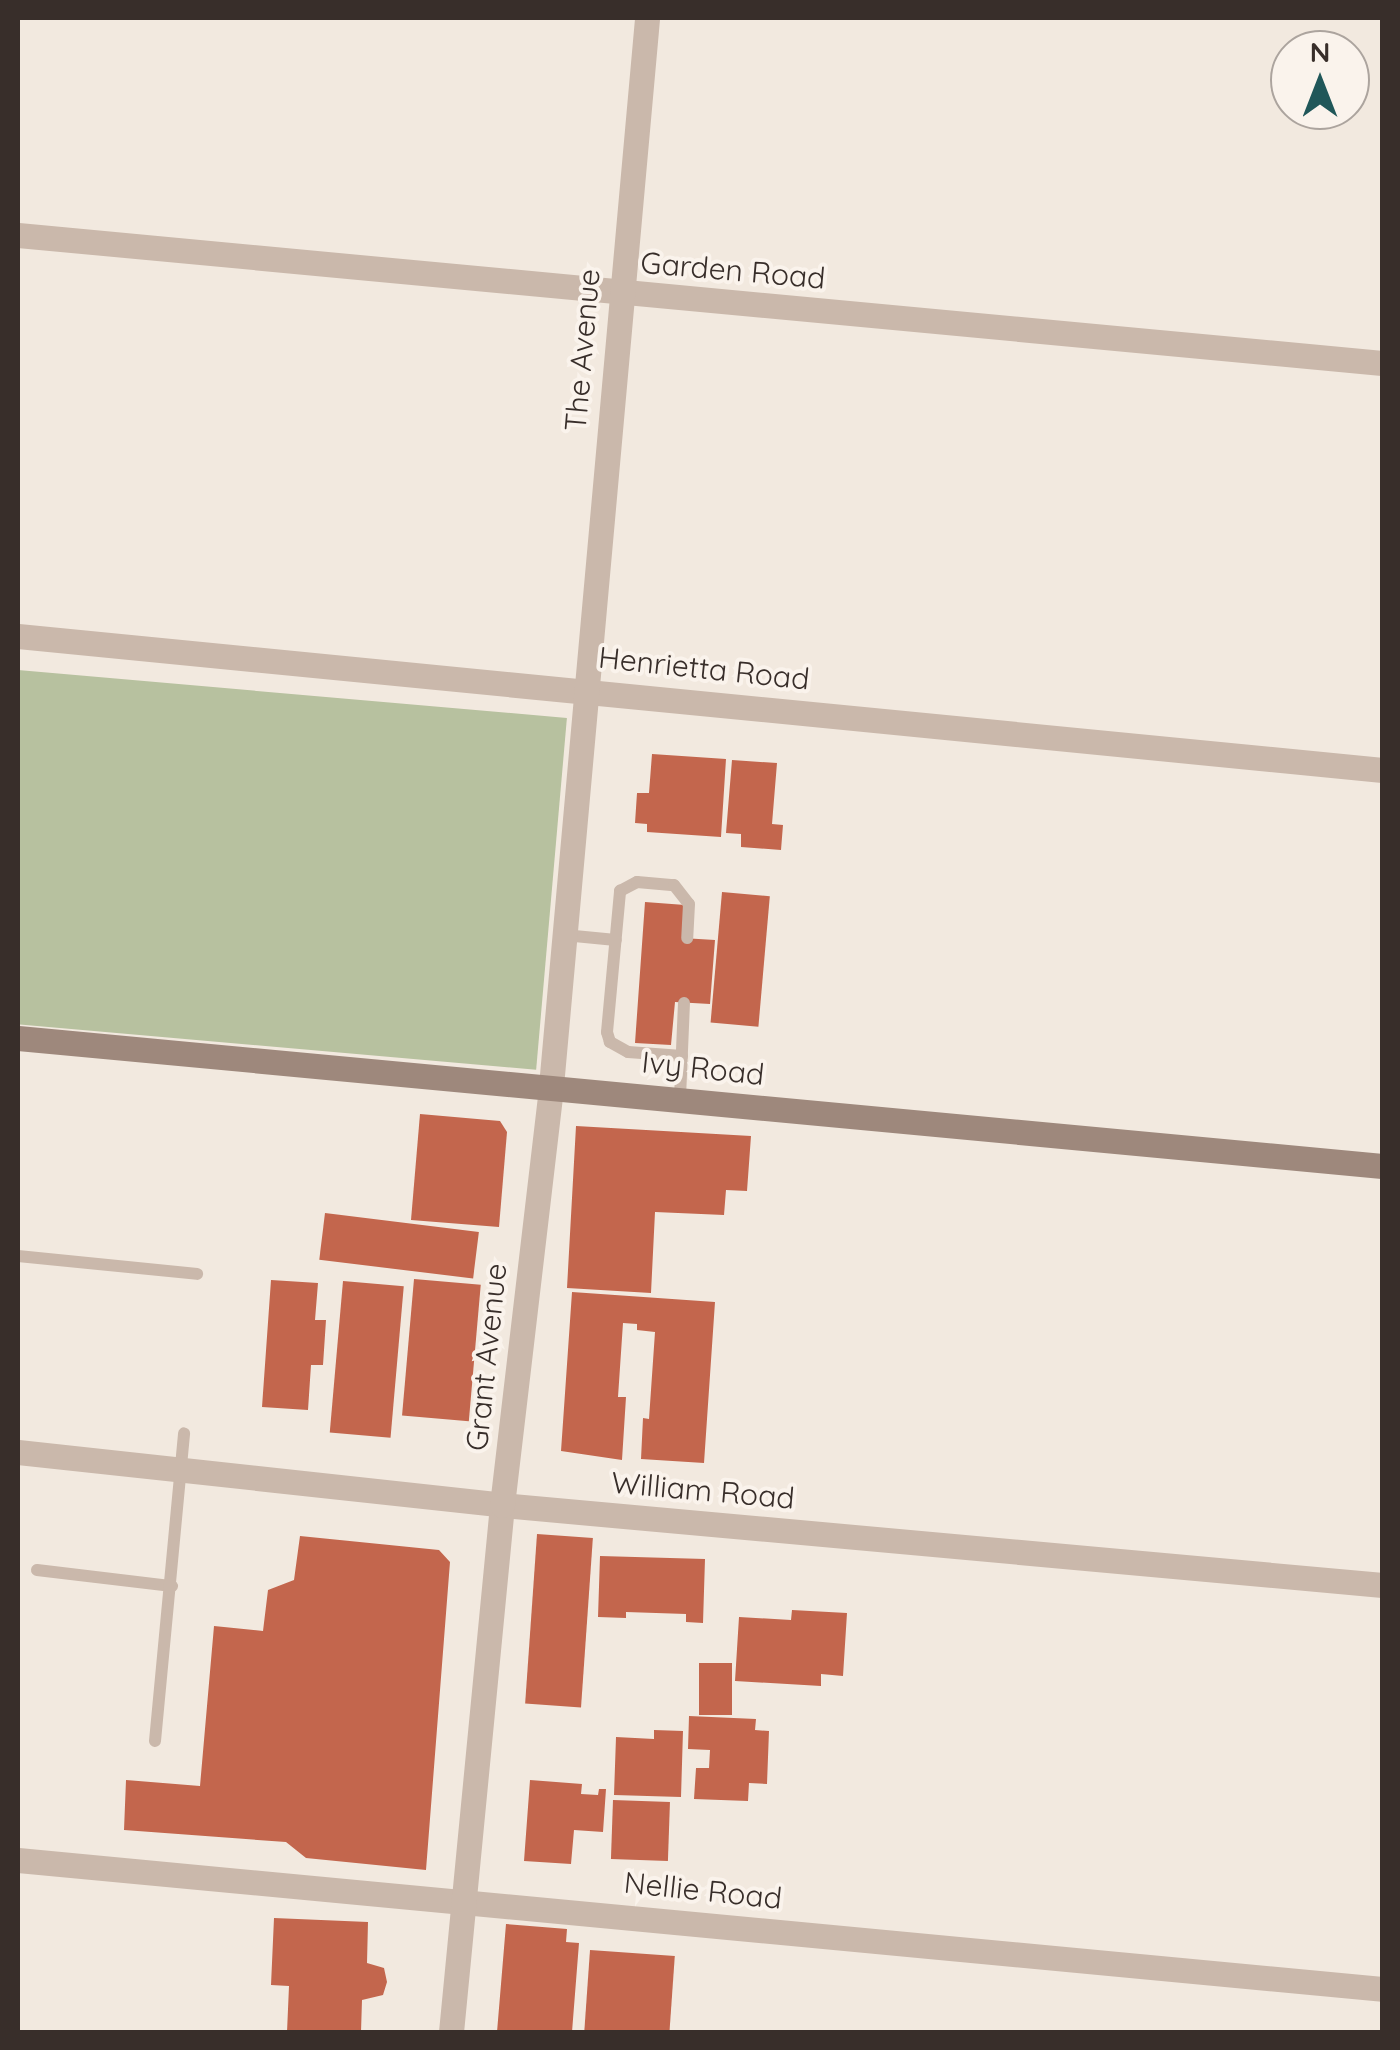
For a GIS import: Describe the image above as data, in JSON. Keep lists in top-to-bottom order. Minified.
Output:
{"streets":{"main road":["Ivy Road"],"street":["Garden Road","The Avenue","Henrietta Road","Grant Avenue","William Road","Nellie Road"]},"crossings":[["Garden Road","The Avenue"],["The Avenue","Henrietta Road"],["The Avenue","Grant Avenue"],["Henrietta Road","Grant Avenue"],["Ivy Road","Grant Avenue"],["Grant Avenue","William Road"],["Grant Avenue","Nellie Road"]],"north":"top"}
